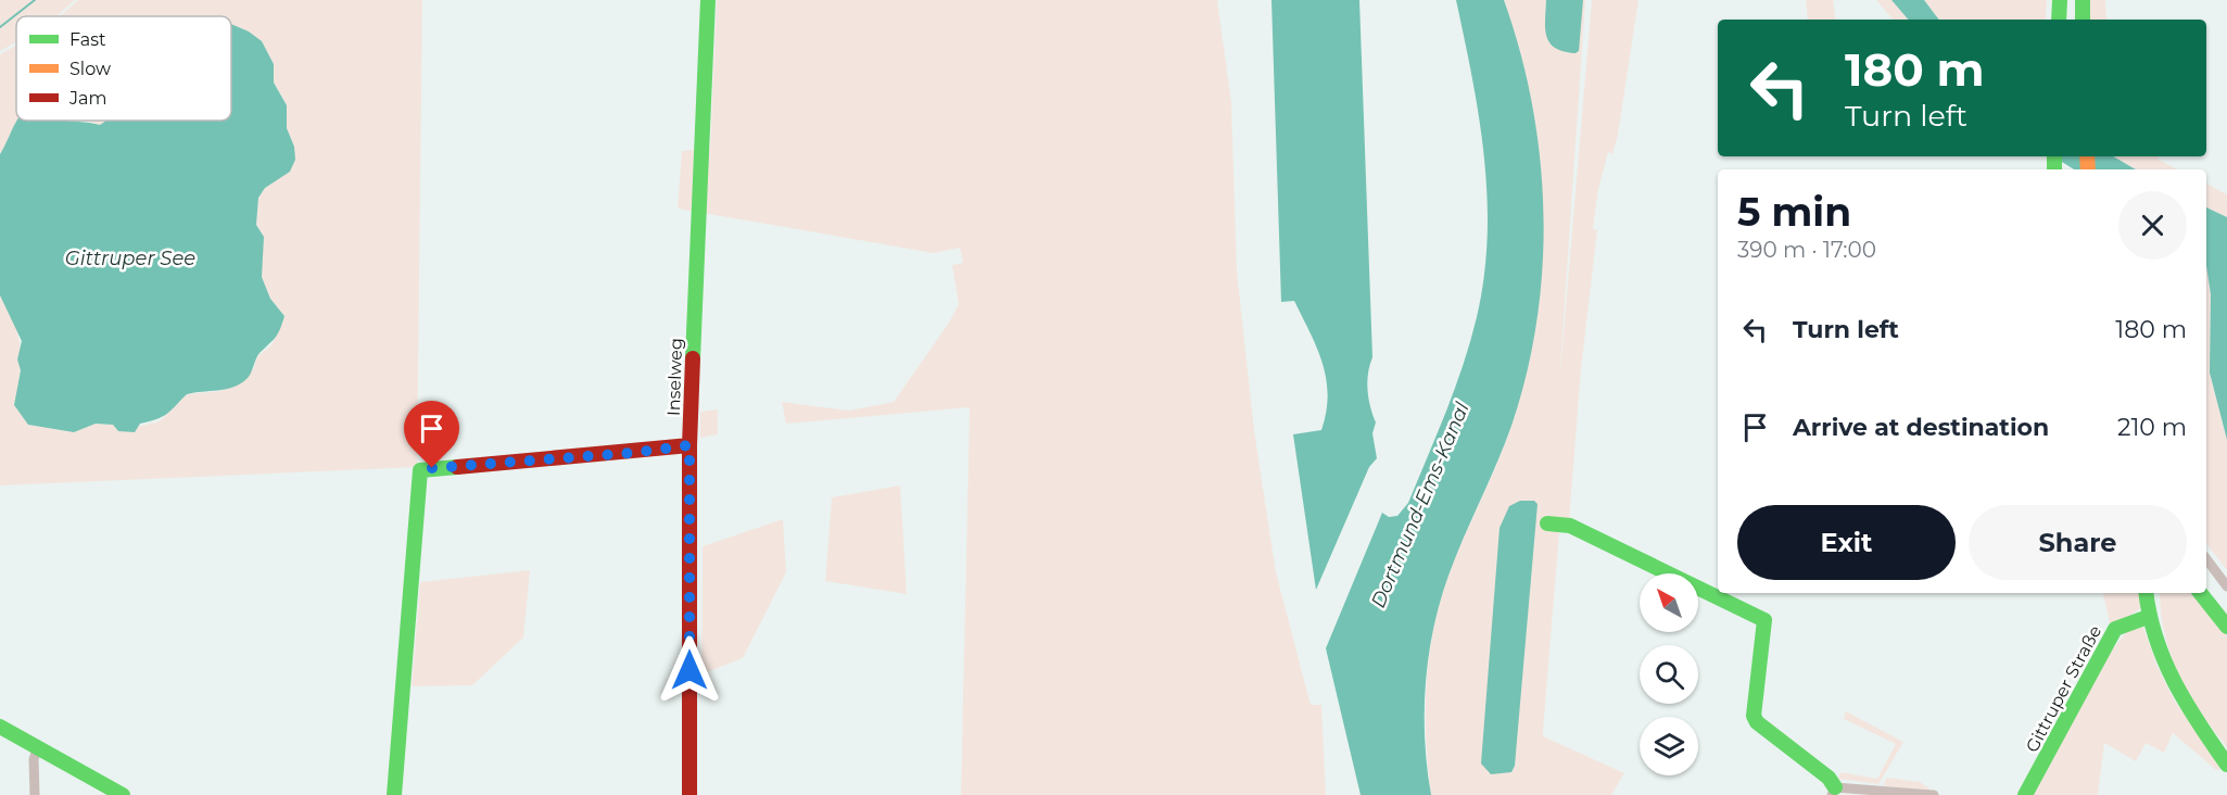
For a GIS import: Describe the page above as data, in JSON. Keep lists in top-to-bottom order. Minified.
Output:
{"streets":{"main road":["Inselweg","Gittruper Straße"]},"water":["Gittruper See","Dortmund-Ems-Kanal"],"legend":["Fast","Slow","Jam"],"north":"top left","page":{"turn":["180 m","Turn left"],"heading":["5 min","390 m · 17:00"],"list":[{"name":"Turn left","value":"180 m"},{"name":"Arrive at destination","value":"210 m"}],"buttons":["Exit","Share"]}}
